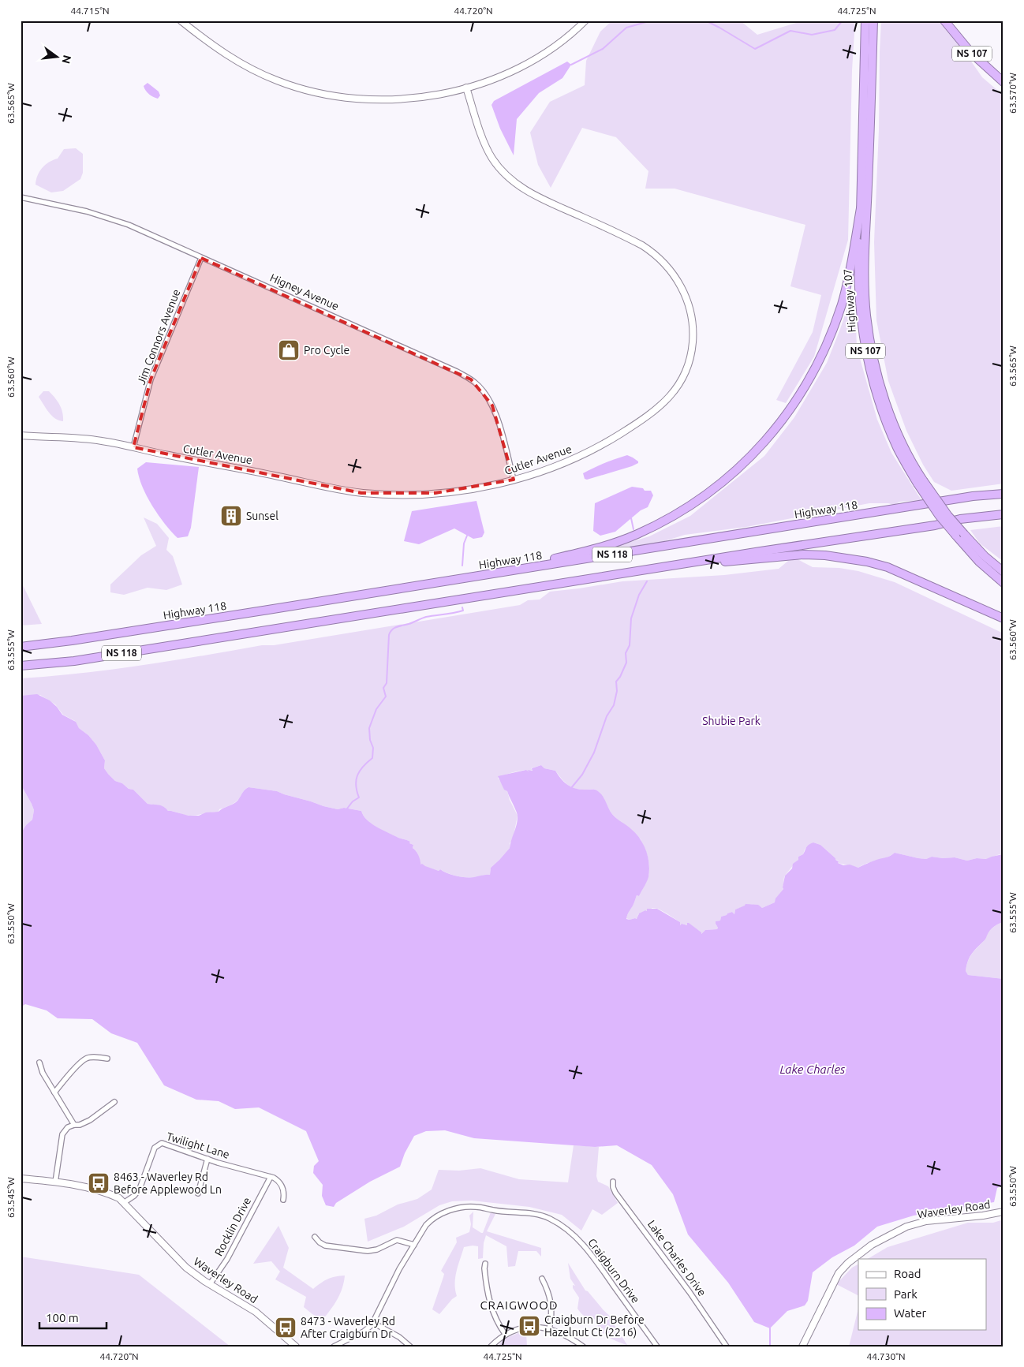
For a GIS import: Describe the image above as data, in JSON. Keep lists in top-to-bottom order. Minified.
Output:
{"streets":{"highway":["NS 107","Highway 107","Highway 118","NS 118"],"street":["Higney Avenue","Jim Connors Avenue","Cutler Avenue","Twilight Lane","Waverley Road","Rocklin Drive","Lake Charles Drive","Craigburn Drive"]},"crossings":[["Higney Avenue","Jim Connors Avenue"],["Higney Avenue","Cutler Avenue"],["Jim Connors Avenue","Cutler Avenue"],["Twilight Lane","Waverley Road"],["Twilight Lane","Rocklin Drive"],["Waverley Road","Rocklin Drive"]],"districts":["CRAIGWOOD"],"water":["Lake Charles"],"parks":["Shubie Park"],"places":{"shop":["Pro Cycle"],"building":["Sunsel"],"bus stop":["8463 - Waverley Rd Before Applewood Ln","Craigburn Dr Before Hazelnut Ct (2216)","8473 - Waverley Rd After Craigburn Dr"]},"legend":["Road","Park","Water"],"scale_bar":"100 m","north":"right","coordinates":["44.715°N","44.720°N","44.725°N","63.570°W","63.565°W","63.560°W","63.555°W","63.550°W","63.545°W","44.730°N"]}
